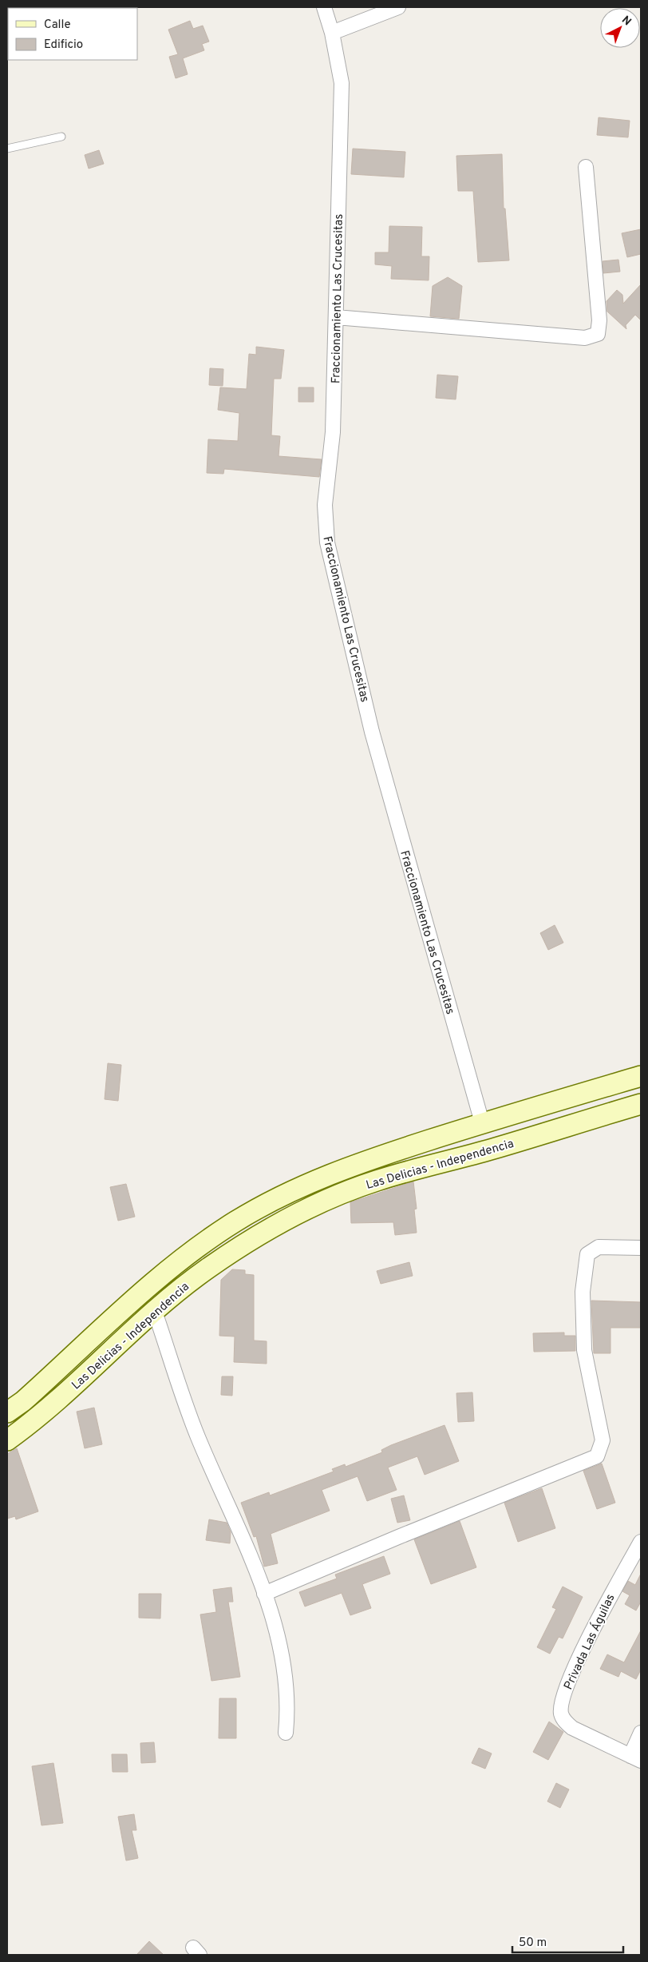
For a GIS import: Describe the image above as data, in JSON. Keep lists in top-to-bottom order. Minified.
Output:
{"streets":{"main road":["Las Delicias - Independencia"],"street":["Fraccionamiento Las Crucesitas","Privada Las Águilas"]},"crossings":[["Fraccionamiento Las Crucesitas","Las Delicias - Independencia"]],"legend":["Calle","Edificio"],"scale_bar":"50 m","north":"top right"}
